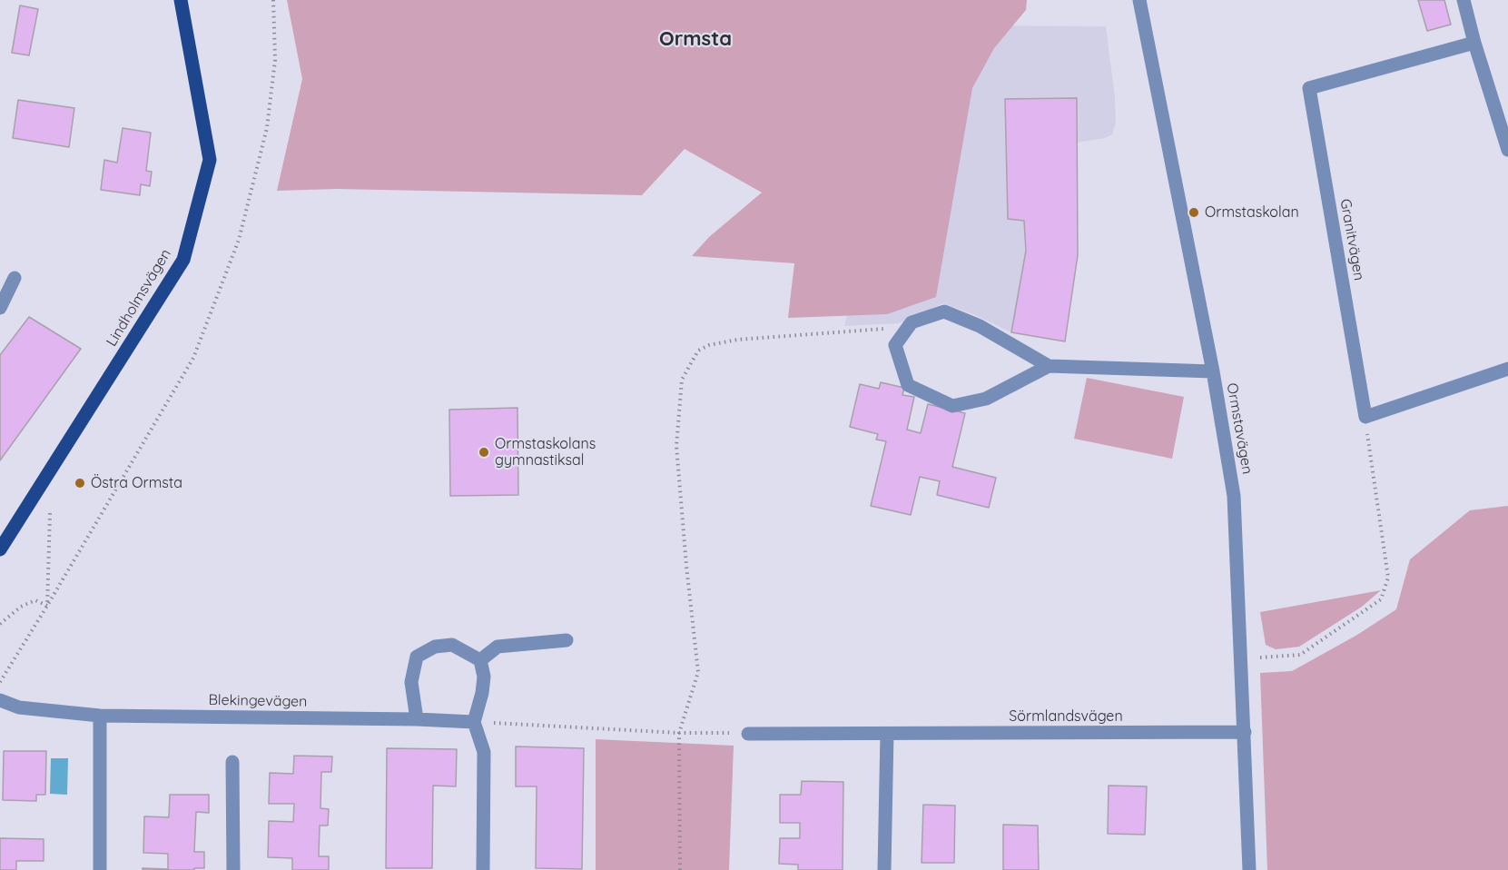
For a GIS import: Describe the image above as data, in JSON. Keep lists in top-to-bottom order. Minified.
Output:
{"streets":{"main road":["Lindholmsvägen"],"street":["Granitvägen","Ormstavägen","Blekingevägen","Sörmlandsvägen"]},"crossings":[["Ormstavägen","Sörmlandsvägen"]],"districts":["Ormsta"],"places":["Ormstaskolan","Ormstaskolans gymnastiksal","Östra Ormsta"]}
